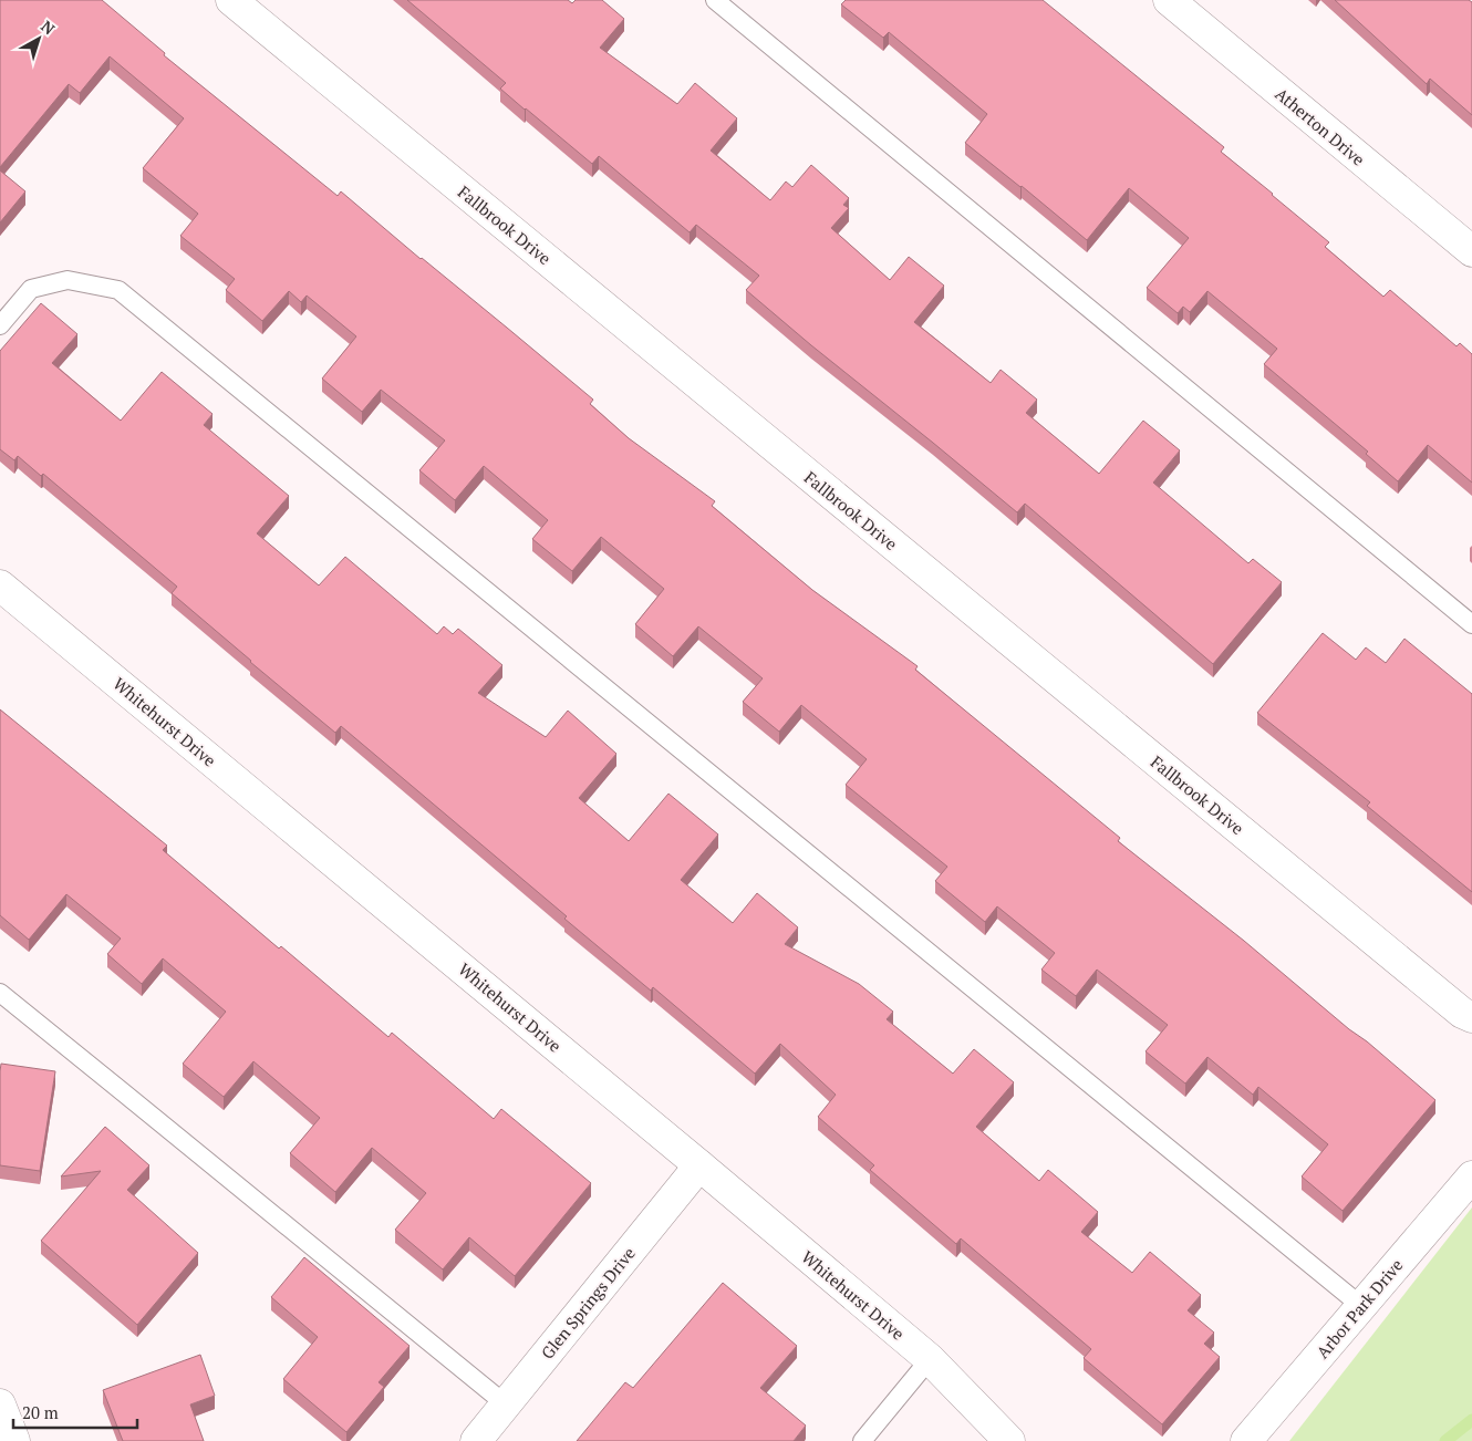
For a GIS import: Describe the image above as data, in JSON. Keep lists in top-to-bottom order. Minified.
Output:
{"streets":{"street":["Atherton Drive","Fallbrook Drive","Whitehurst Drive","Glen Springs Drive","Arbor Park Drive"]},"crossings":[["Whitehurst Drive","Glen Springs Drive"]],"scale_bar":"20 m","north":"top right"}
